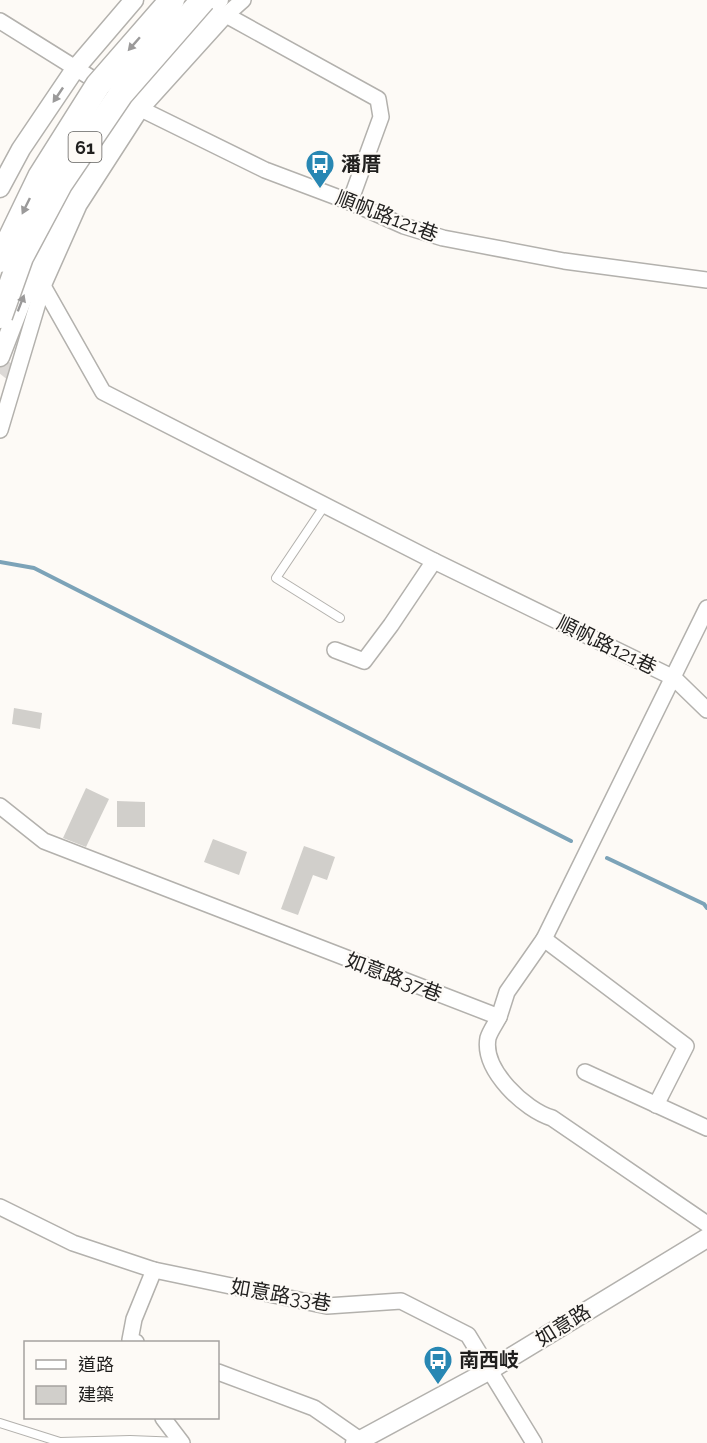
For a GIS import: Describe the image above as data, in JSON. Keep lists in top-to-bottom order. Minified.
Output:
{"streets":{"highway":["61"],"street":["順帆路121巷","如意路37巷","如意路33巷","如意路"]},"crossings":[["如意路33巷","如意路"]],"places":{"bus stop":["潘厝","南西岐"]},"legend":["道路","建築"]}
